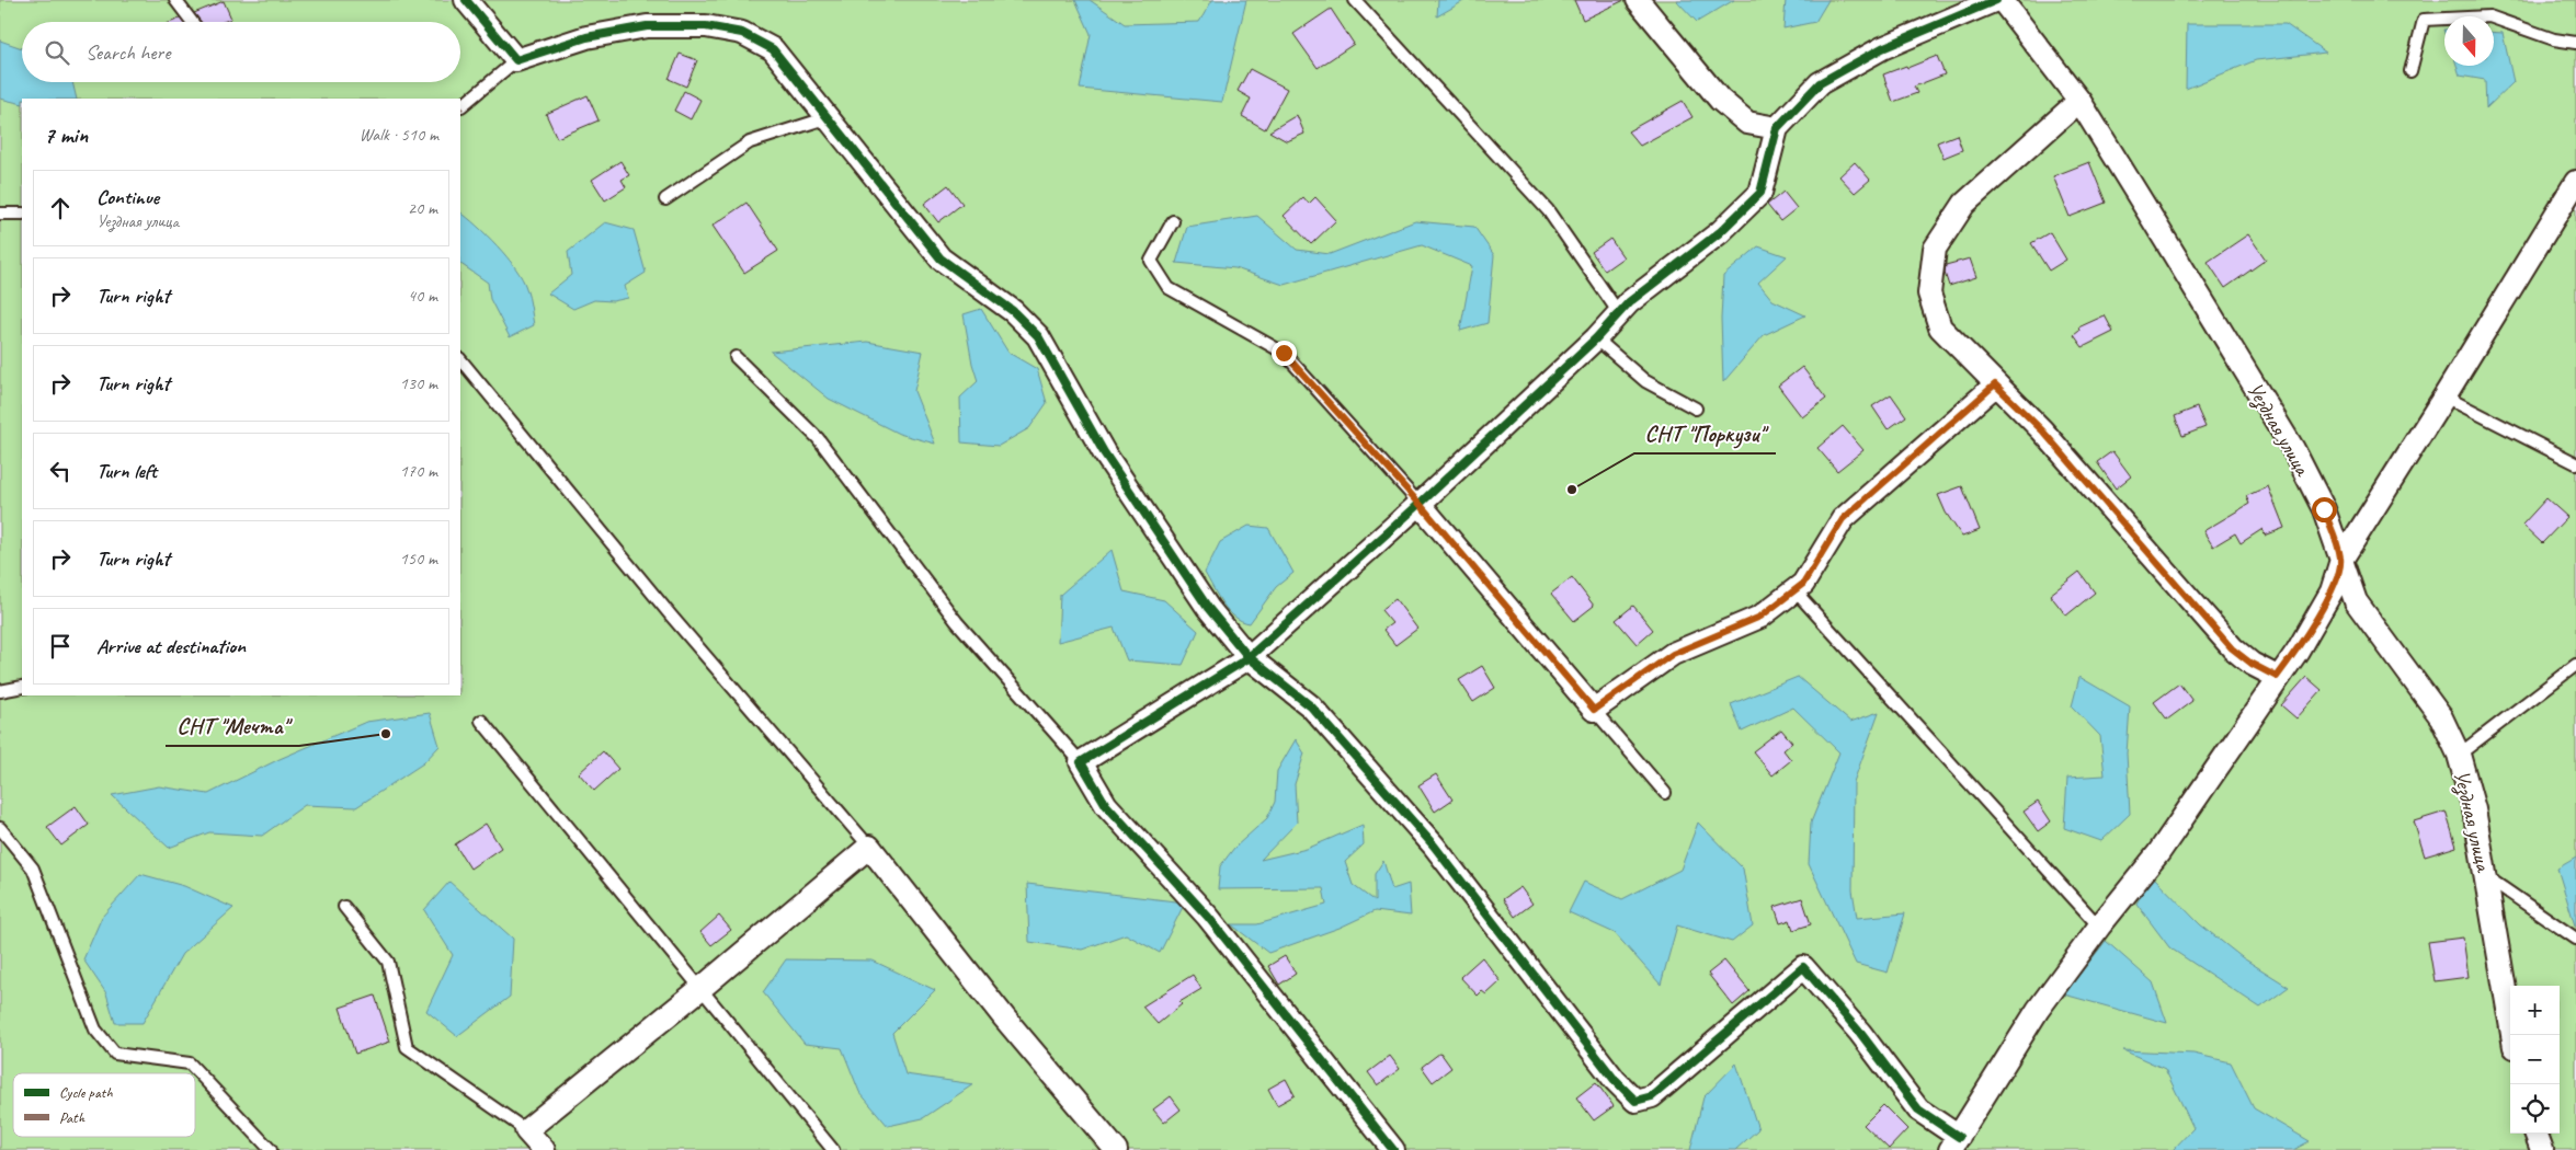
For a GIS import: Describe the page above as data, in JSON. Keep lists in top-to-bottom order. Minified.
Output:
{"streets":{"street":["Уездная улица"]},"places":["СНТ \"Поркузи\"","СНТ \"Мечта\""],"legend":["Cycle path","Path"],"north":"bottom","page":{"search":"Search here","heading":["7 min","Walk · 510 m"],"list":[["Continue","Уездная улица","20 m"],["Turn right","40 m"],["Turn right","130 m"],["Turn left","170 m"],["Turn right","150 m"],"Arrive at destination"],"map_buttons":["+","−"]}}
